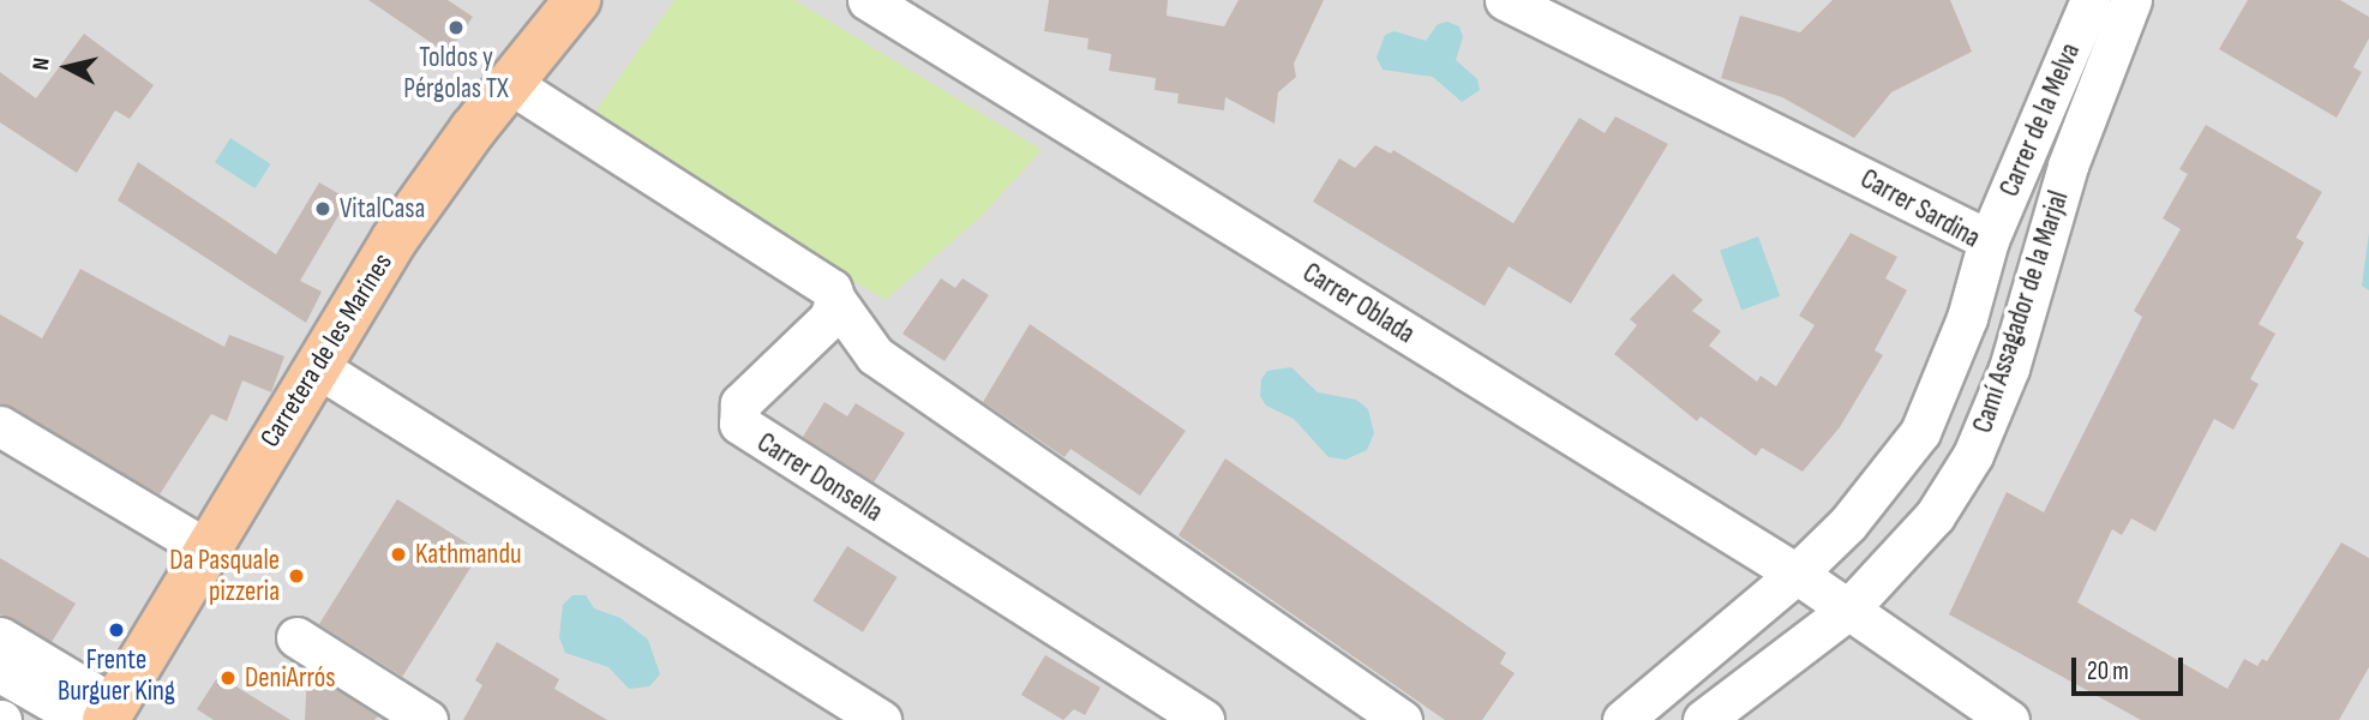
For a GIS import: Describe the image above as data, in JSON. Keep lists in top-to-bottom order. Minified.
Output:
{"streets":{"main road":["Carretera de les Marines"],"street":["Carrer de la Melva","Carrer Sardina","Carrer Oblada","Camí Assagador de la Marjal","Carrer Donsella"]},"crossings":[["Carrer de la Melva","Carrer Sardina"],["Carrer Sardina","Carrer Oblada"],["Carrer Oblada","Camí Assagador de la Marjal"]],"places":["Toldos y Pérgolas TX","VitalCasa","Kathmandu","Da Pasquale pizzeria","Frente Burguer King","DeniArrós"],"scale_bar":"20 m","north":"left"}
